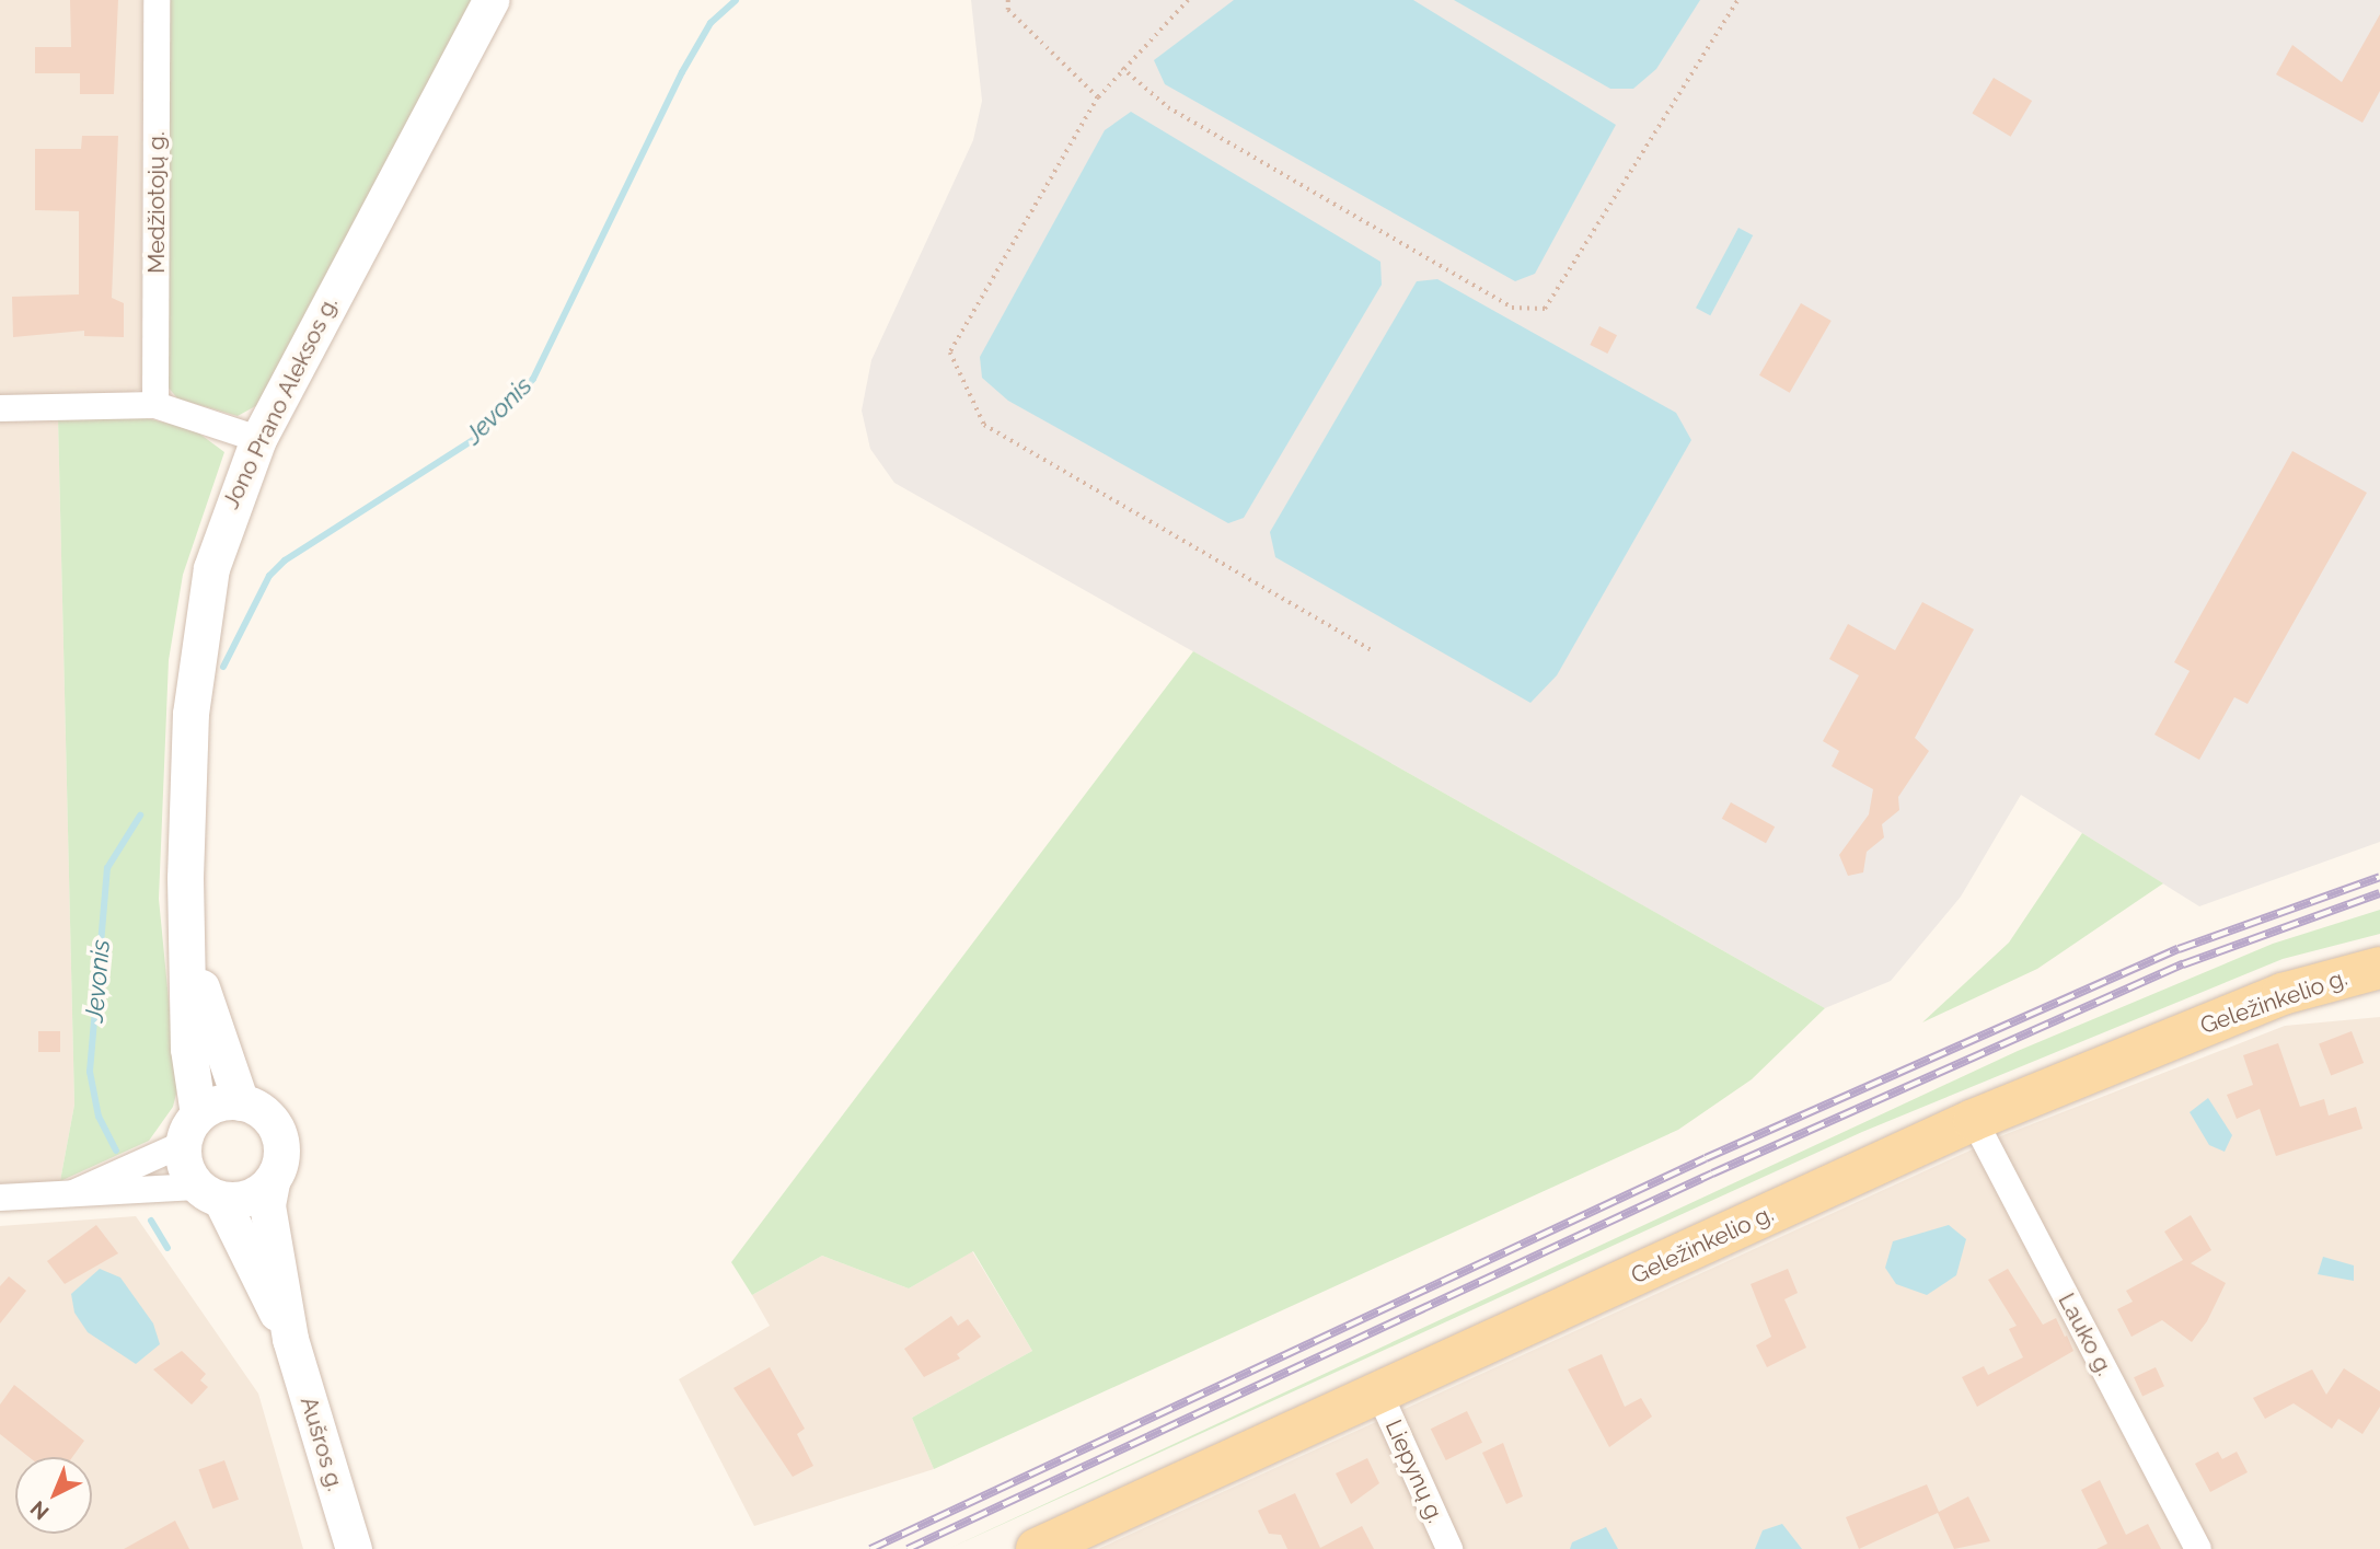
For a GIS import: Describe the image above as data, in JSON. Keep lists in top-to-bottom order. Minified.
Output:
{"streets":{"main road":["Geležinkelio g."],"street":["Medžiotojų g.","Jono Prano Aleksos g.","Lauko g.","Aušros g.","Liepynų g."]},"crossings":[["Jono Prano Aleksos g.","Aušros g."],["Geležinkelio g.","Lauko g."],["Geležinkelio g.","Liepynų g."]],"water":["Jevonis"],"north":"bottom left"}
